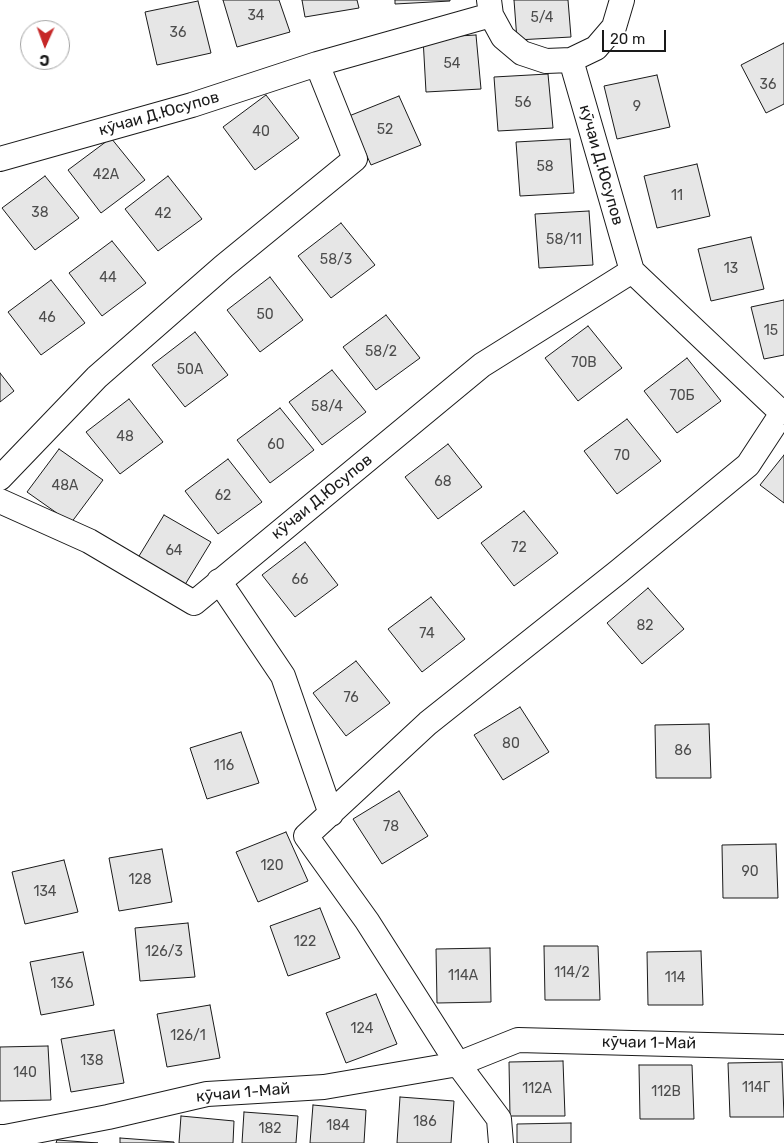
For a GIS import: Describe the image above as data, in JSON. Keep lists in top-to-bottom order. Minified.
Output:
{"streets":{"street":["кӯчаи Д.Юсупов","кӯчаи 1-Май"]},"house_numbers":["34","5/4","36","54","36","56","9","52","40","58","42А","11","38","42","58/11","58/3","13","44","50","46","15","58/2","70В","50А","70Б","58/4","48","60","70","68","48А","62","72","64","66","82","74","76","80","86","116","78","120","90","128","134","122","126/3","114/2","114А","114","136","124","126/1","138","140","114Г","112А","112В","186","184","182"],"scale_bar":"20 m","north":"bottom"}
